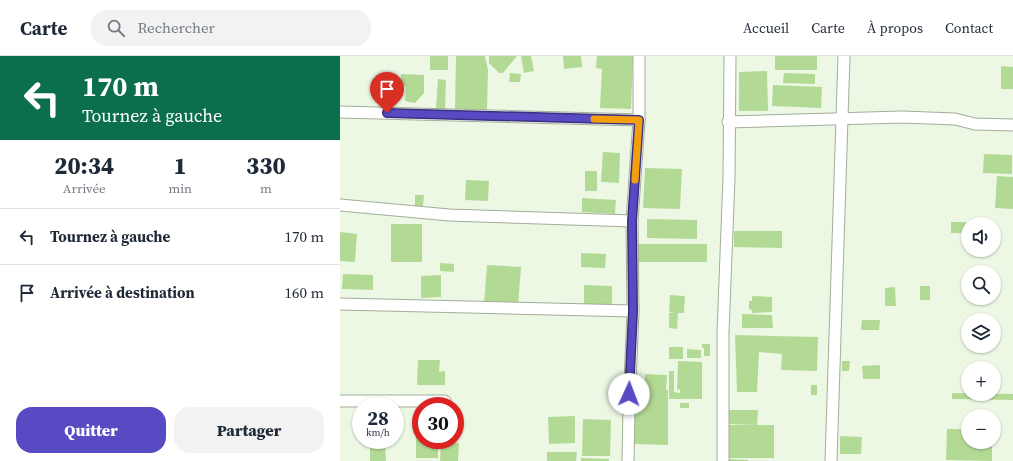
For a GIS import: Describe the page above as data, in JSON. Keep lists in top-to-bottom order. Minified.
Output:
{"page":{"header":"Carte","search":"Rechercher","nav":["Accueil","Carte","À propos","Contact"],"turn":["170 m","Tournez à gauche"],"eta":["20:34","Arrivée","1","min","330","m"],"list":[{"name":"Tournez à gauche","value":"170 m"},{"name":"Arrivée à destination","value":"160 m"}],"map_buttons":["+","−"],"speed":"28 km/h","limit":"30","buttons":["Quitter","Partager"]}}
